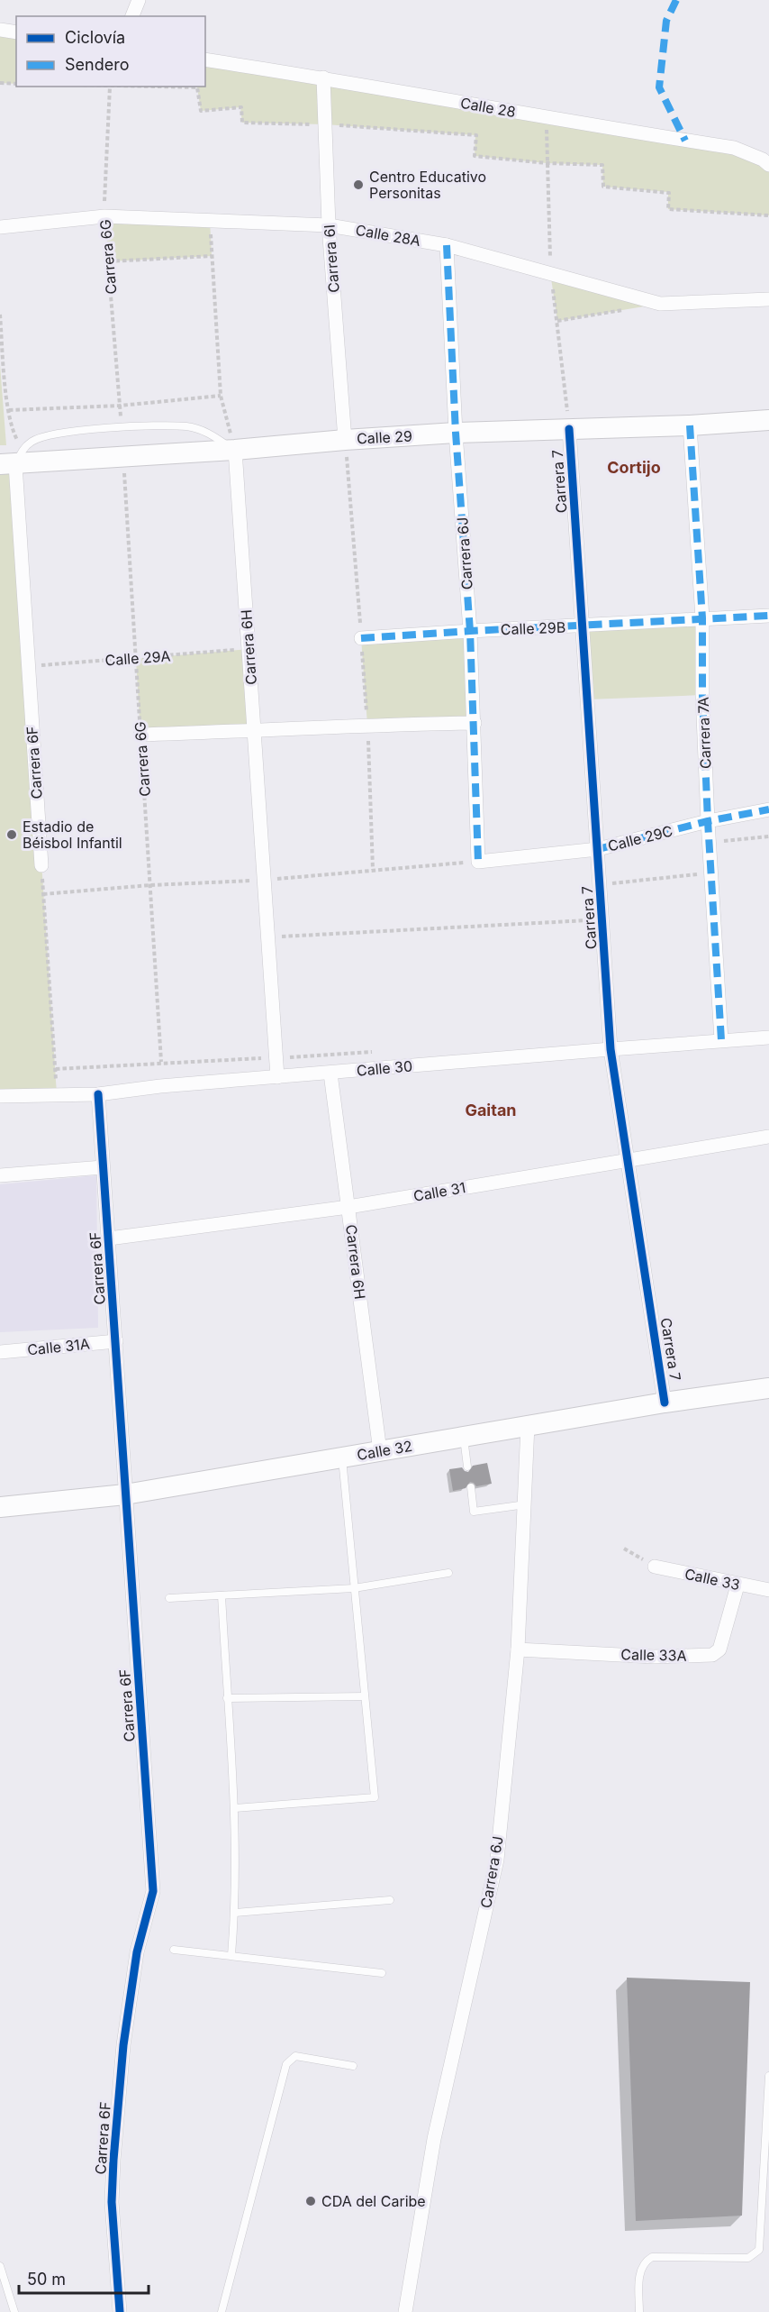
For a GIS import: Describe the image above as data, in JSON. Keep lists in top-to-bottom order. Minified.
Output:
{"streets":{"main road":["Calle 29","Calle 32"],"street":["Calle 28","Calle 28A","Carrera 6I","Carrera 7","Carrera 6J","Calle 29B","Carrera 6H","Carrera 7A","Carrera 6F","Calle 29C","Calle 30","Calle 31","Calle 31A","Calle 33","Calle 33A"],"path":["Carrera 6G","Calle 29A"]},"crossings":[["Calle 28","Carrera 6I"],["Calle 28A","Carrera 6G"],["Calle 28A","Carrera 6I"],["Calle 28A","Carrera 6J"],["Carrera 6G","Calle 29"],["Carrera 6G","Calle 29A"],["Carrera 6I","Calle 29"],["Calle 29","Carrera 7"],["Calle 29","Carrera 6J"],["Calle 29","Carrera 6H"],["Calle 29","Carrera 7A"],["Calle 29","Carrera 6F"],["Carrera 7","Calle 29B"],["Carrera 7","Calle 29C"],["Carrera 7","Calle 30"],["Carrera 7","Calle 31"],["Carrera 7","Calle 32"],["Carrera 6J","Calle 29B"],["Carrera 6J","Calle 29C"],["Carrera 6J","Calle 32"],["Carrera 6J","Calle 33A"],["Calle 29B","Carrera 7A"],["Carrera 6H","Calle 29A"],["Carrera 6H","Calle 30"],["Carrera 6H","Calle 31"],["Carrera 6H","Calle 32"],["Calle 29A","Carrera 6F"],["Carrera 7A","Calle 29C"],["Carrera 7A","Calle 30"],["Carrera 6F","Calle 30"],["Carrera 6F","Calle 31"],["Carrera 6F","Calle 31A"],["Carrera 6F","Calle 32"],["Calle 33","Calle 33A"]],"districts":["Cortijo","Gaitan"],"places":["Centro Educativo Personitas","Estadio de Béisbol Infantil","CDA del Caribe"],"legend":["Ciclovía","Sendero"],"scale_bar":"50 m"}
